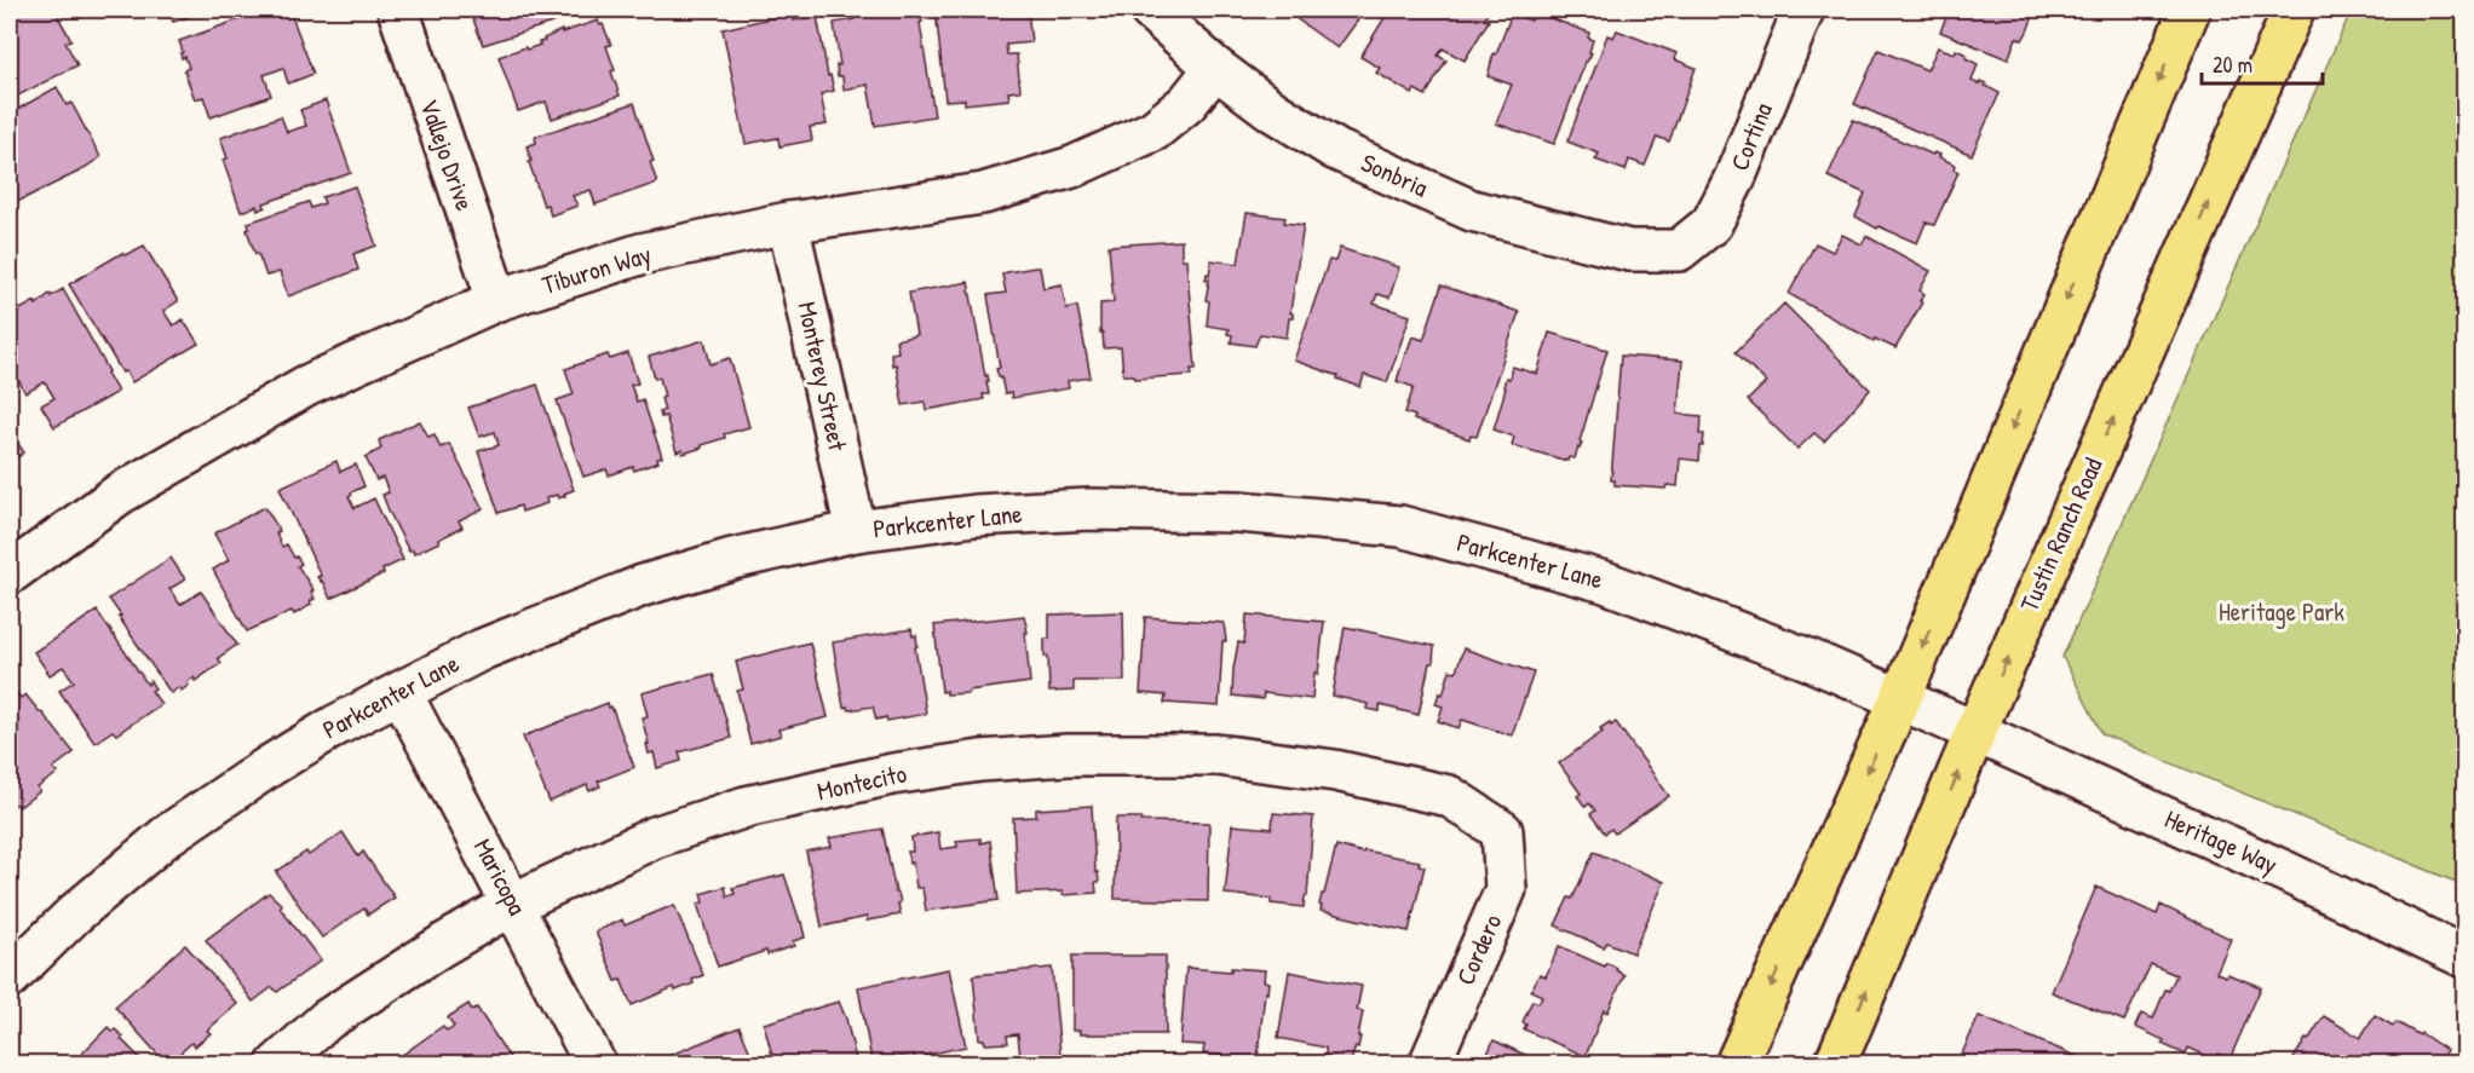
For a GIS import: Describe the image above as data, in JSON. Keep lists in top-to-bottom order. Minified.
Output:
{"streets":{"main road":["Tustin Ranch Road"],"street":["Cortina","Vallejo Drive","Sonbria","Tiburon Way","Monterey Street","Parkcenter Lane","Montecito","Heritage Way","Maricopa","Cordero"]},"crossings":[["Cortina","Sonbria"],["Vallejo Drive","Tiburon Way"],["Sonbria","Tiburon Way"],["Tiburon Way","Monterey Street"],["Monterey Street","Parkcenter Lane"],["Parkcenter Lane","Tustin Ranch Road"],["Parkcenter Lane","Heritage Way"],["Parkcenter Lane","Maricopa"],["Tustin Ranch Road","Heritage Way"],["Montecito","Maricopa"],["Montecito","Cordero"]],"parks":["Heritage Park"],"scale_bar":"20 m"}
